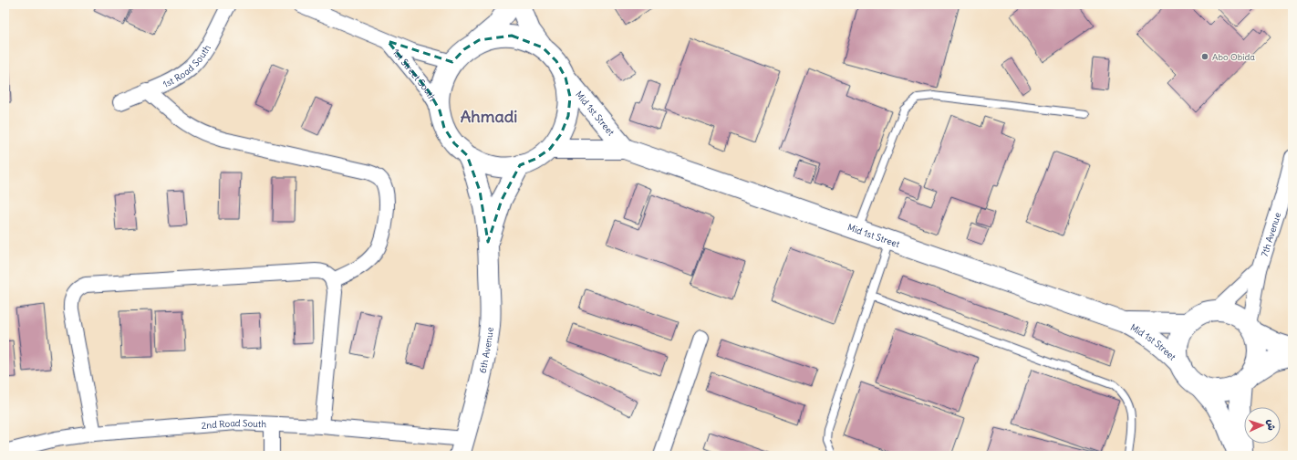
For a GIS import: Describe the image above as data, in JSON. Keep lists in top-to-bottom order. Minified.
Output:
{"streets":{"main road":["Mid 1st Street","6th Avenue"],"street":["1st Road South","1st Street South","7th Avenue","2nd Road South"]},"crossings":[["Mid 1st Street","7th Avenue"],["6th Avenue","2nd Road South"]],"districts":["Ahmadi"],"places":["Abo Obida"],"north":"right"}
